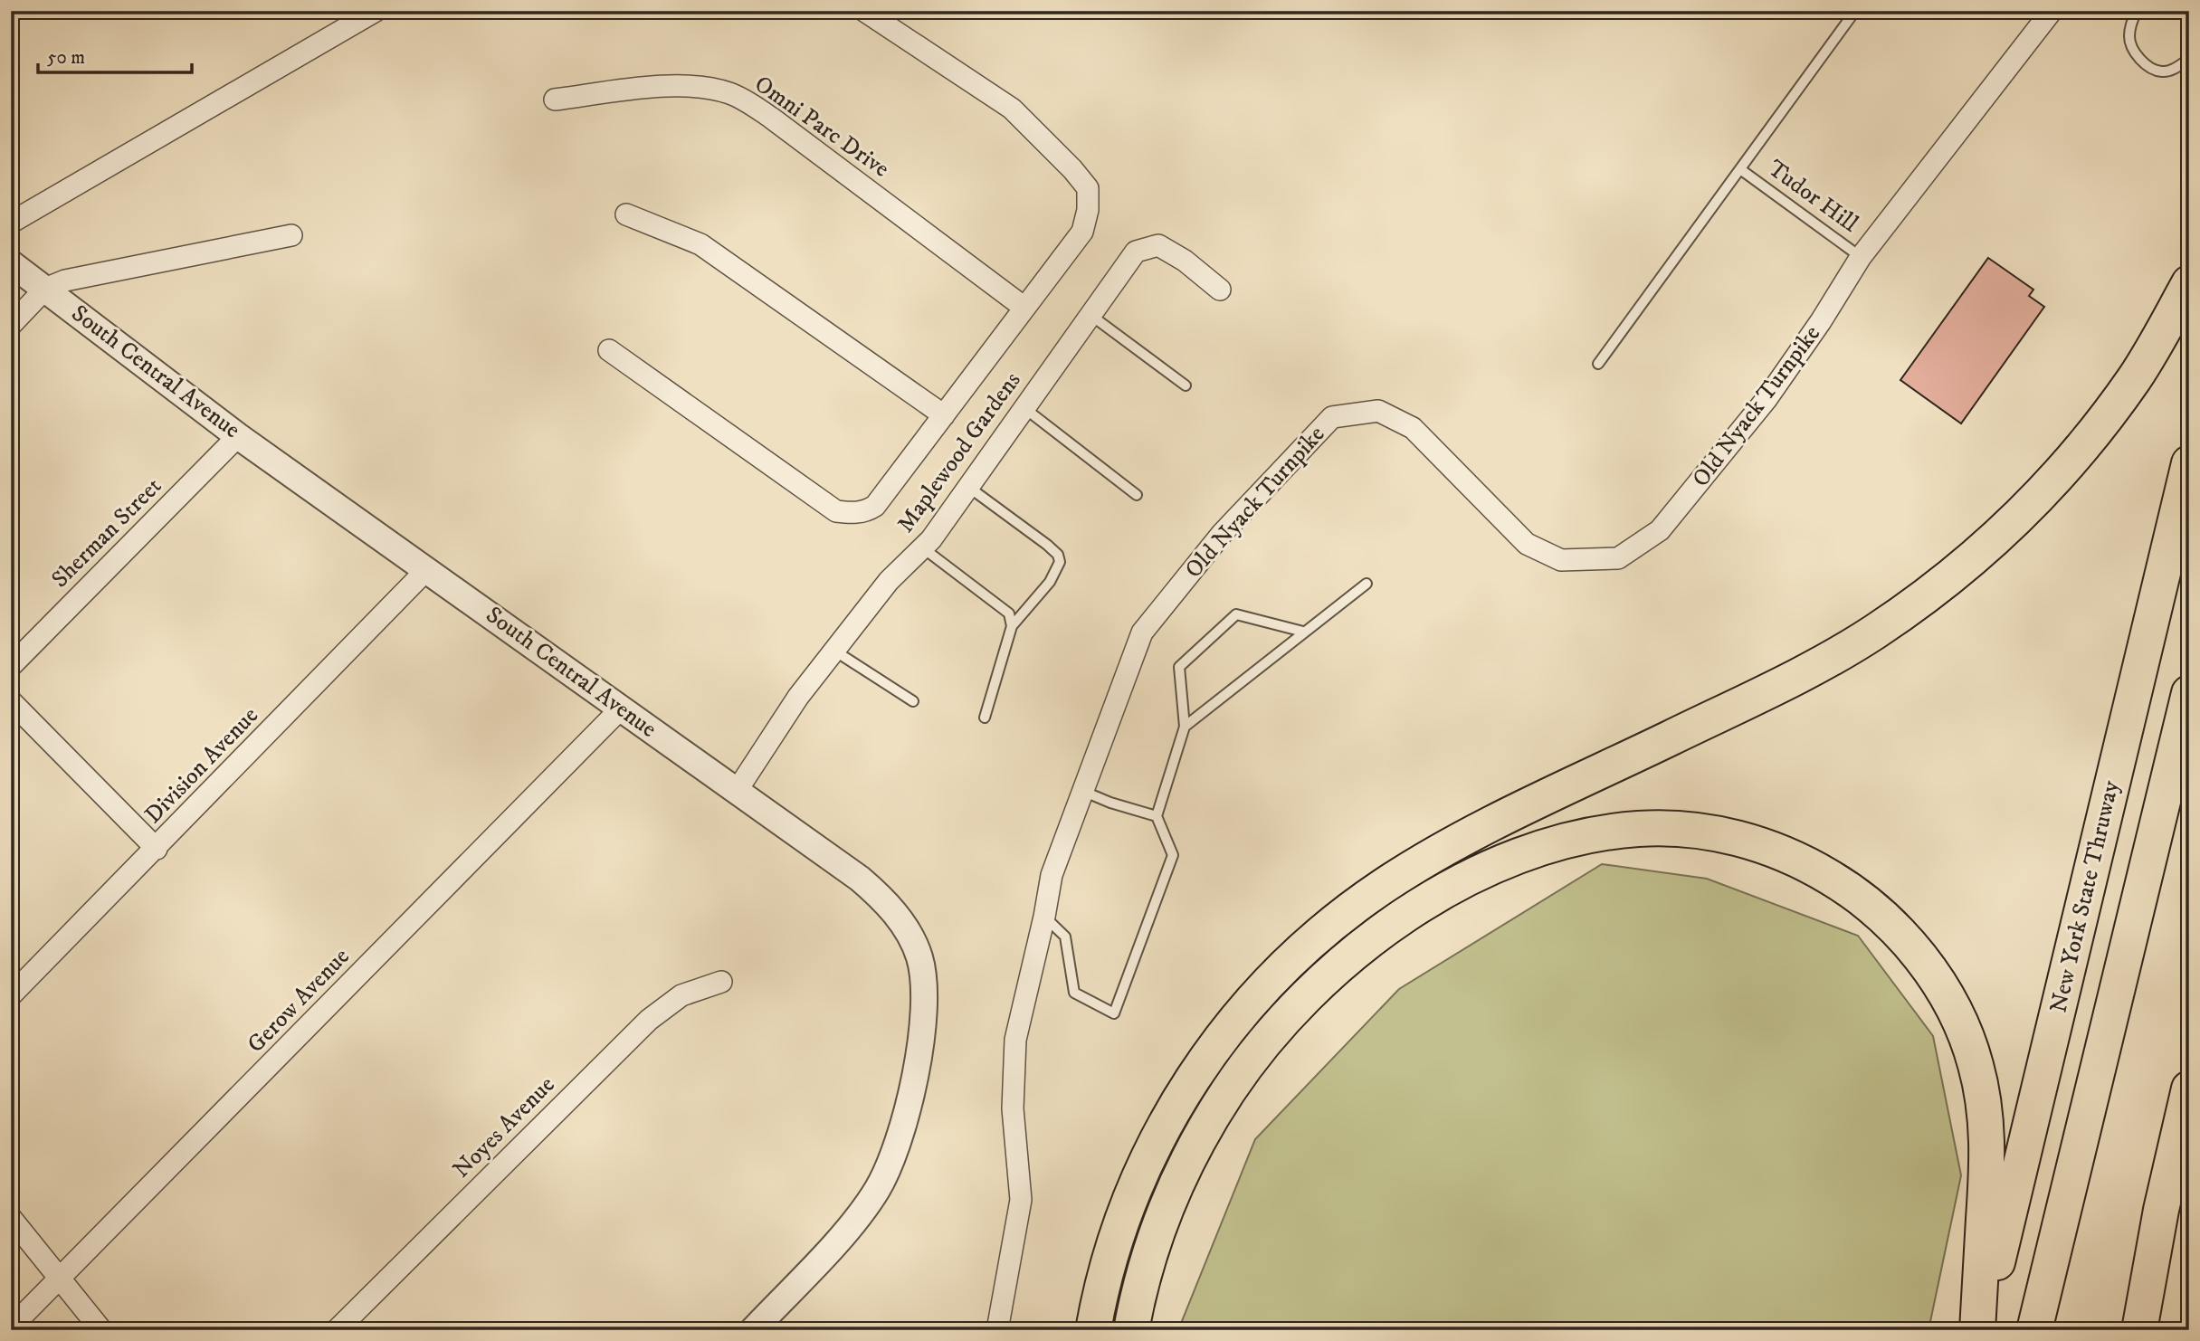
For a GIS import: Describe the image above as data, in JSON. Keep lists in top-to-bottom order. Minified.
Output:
{"streets":{"highway":["New York State Thruway"],"street":["Omni Parc Drive","South Central Avenue","Old Nyack Turnpike","Maplewood Gardens","Sherman Street","Division Avenue","Gerow Avenue","Noyes Avenue"],"lane":["Tudor Hill"]},"crossings":[["Tudor Hill","Old Nyack Turnpike"],["South Central Avenue","Maplewood Gardens"],["South Central Avenue","Sherman Street"],["South Central Avenue","Division Avenue"],["South Central Avenue","Gerow Avenue"]],"scale_bar":"50 m"}
